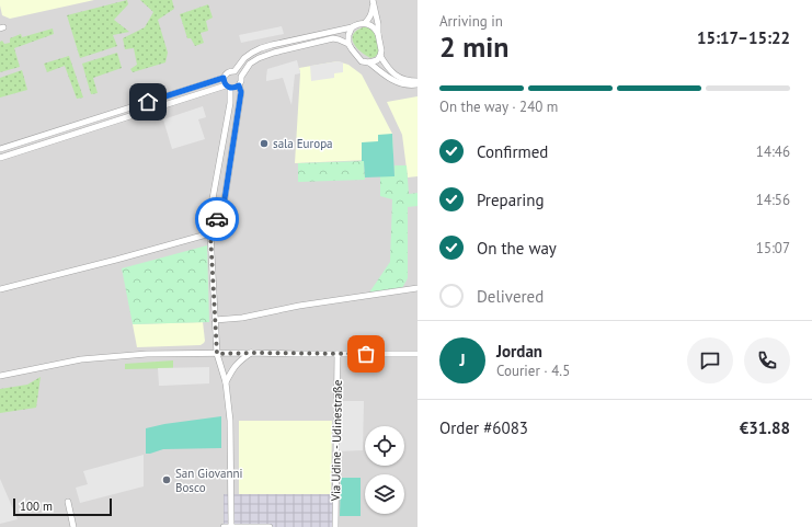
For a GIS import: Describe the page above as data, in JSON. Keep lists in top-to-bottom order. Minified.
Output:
{"streets":{"street":["Via Udine - Udinestraße"]},"places":["sala Europa","San Giovanni Bosco"],"scale_bar":"100 m","page":{"heading":["2 min","Arriving in","15:17–15:22"],"panel":["Jordan","Courier · 4.5","Order #6083","€31.88"],"bar":"On the way · 240 m","list":[["Confirmed","14:46"],["Preparing","14:56"],["On the way","15:07"],"Delivered"],"round":"J","scale":"100 m"}}
